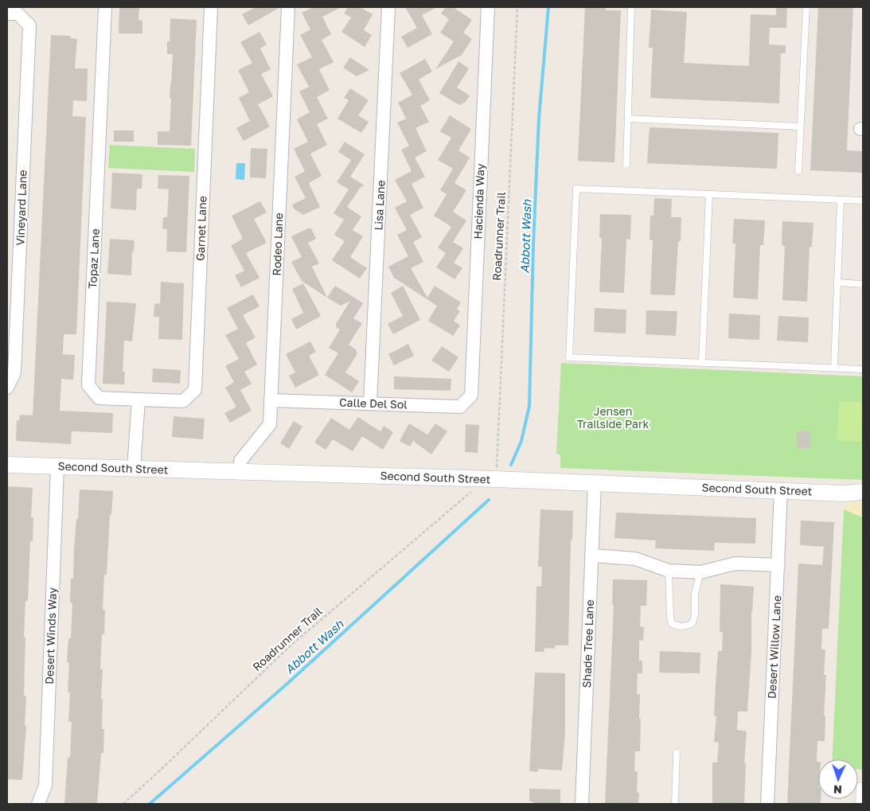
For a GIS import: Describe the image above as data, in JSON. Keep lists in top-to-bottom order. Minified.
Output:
{"streets":{"street":["Hacienda Way","Lisa Lane","Vineyard Lane","Garnet Lane","Rodeo Lane","Topaz Lane","Calle Del Sol","Second South Street","Desert Winds Way","Shade Tree Lane","Desert Willow Lane"],"path":["Roadrunner Trail"]},"crossings":[["Hacienda Way","Calle Del Sol"],["Lisa Lane","Calle Del Sol"],["Garnet Lane","Topaz Lane"],["Rodeo Lane","Calle Del Sol"],["Rodeo Lane","Second South Street"],["Second South Street","Desert Winds Way"],["Second South Street","Shade Tree Lane"],["Second South Street","Desert Willow Lane"]],"water":["Abbott Wash"],"parks":["Jensen Trailside Park"],"north":"bottom"}
